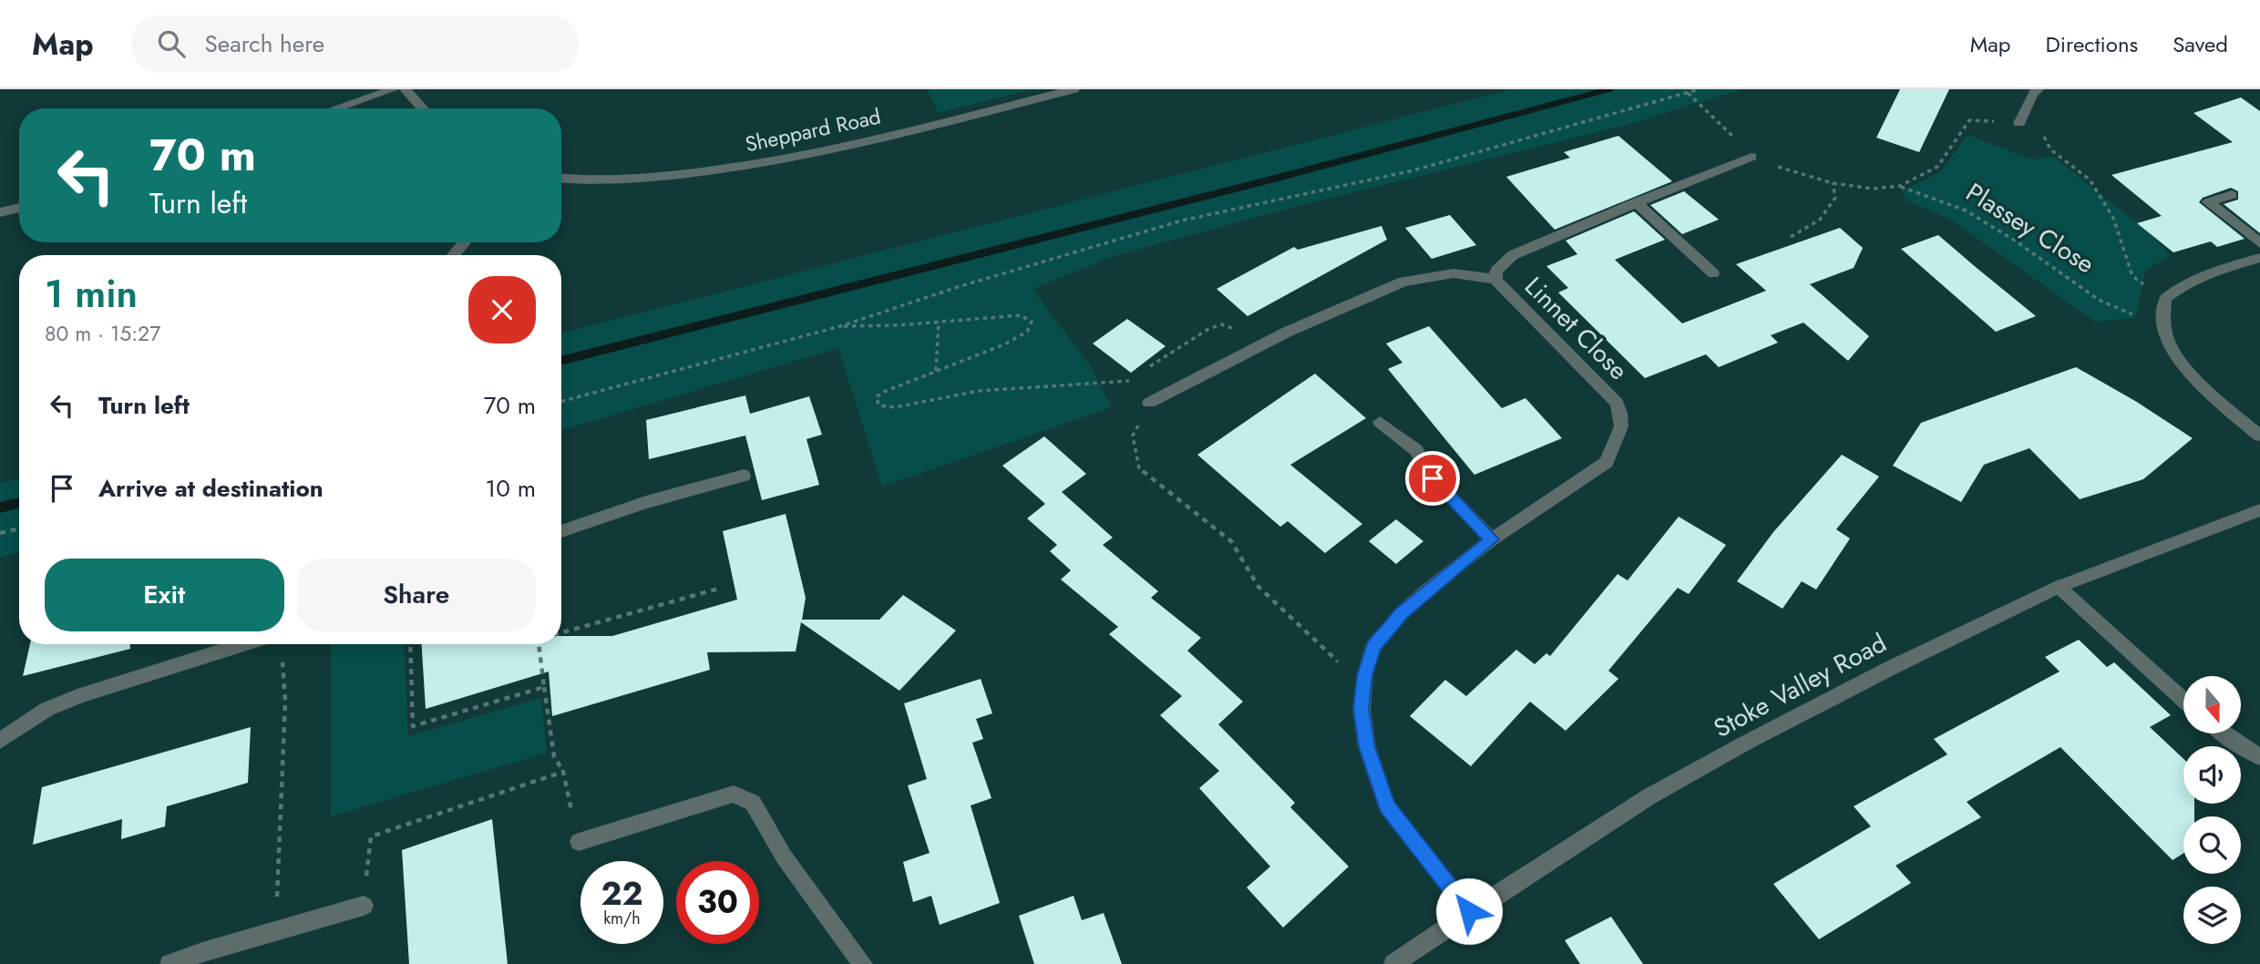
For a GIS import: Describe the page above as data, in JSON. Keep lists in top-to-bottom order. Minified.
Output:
{"streets":{"street":["Sheppard Road","Linnet Close","Stoke Valley Road"],"path":["Plassey Close"]},"crossings":[["Linnet Close","Stoke Valley Road"]],"north":"bottom","page":{"header":"Map","search":"Search here","nav":["Map","Directions","Saved"],"turn":["70 m","Turn left"],"heading":["1 min","80 m · 15:27"],"list":[{"name":"Turn left","value":"70 m"},{"name":"Arrive at destination","value":"10 m"}],"buttons":["Exit","Share"],"speed":"22 km/h","limit":"30"}}
